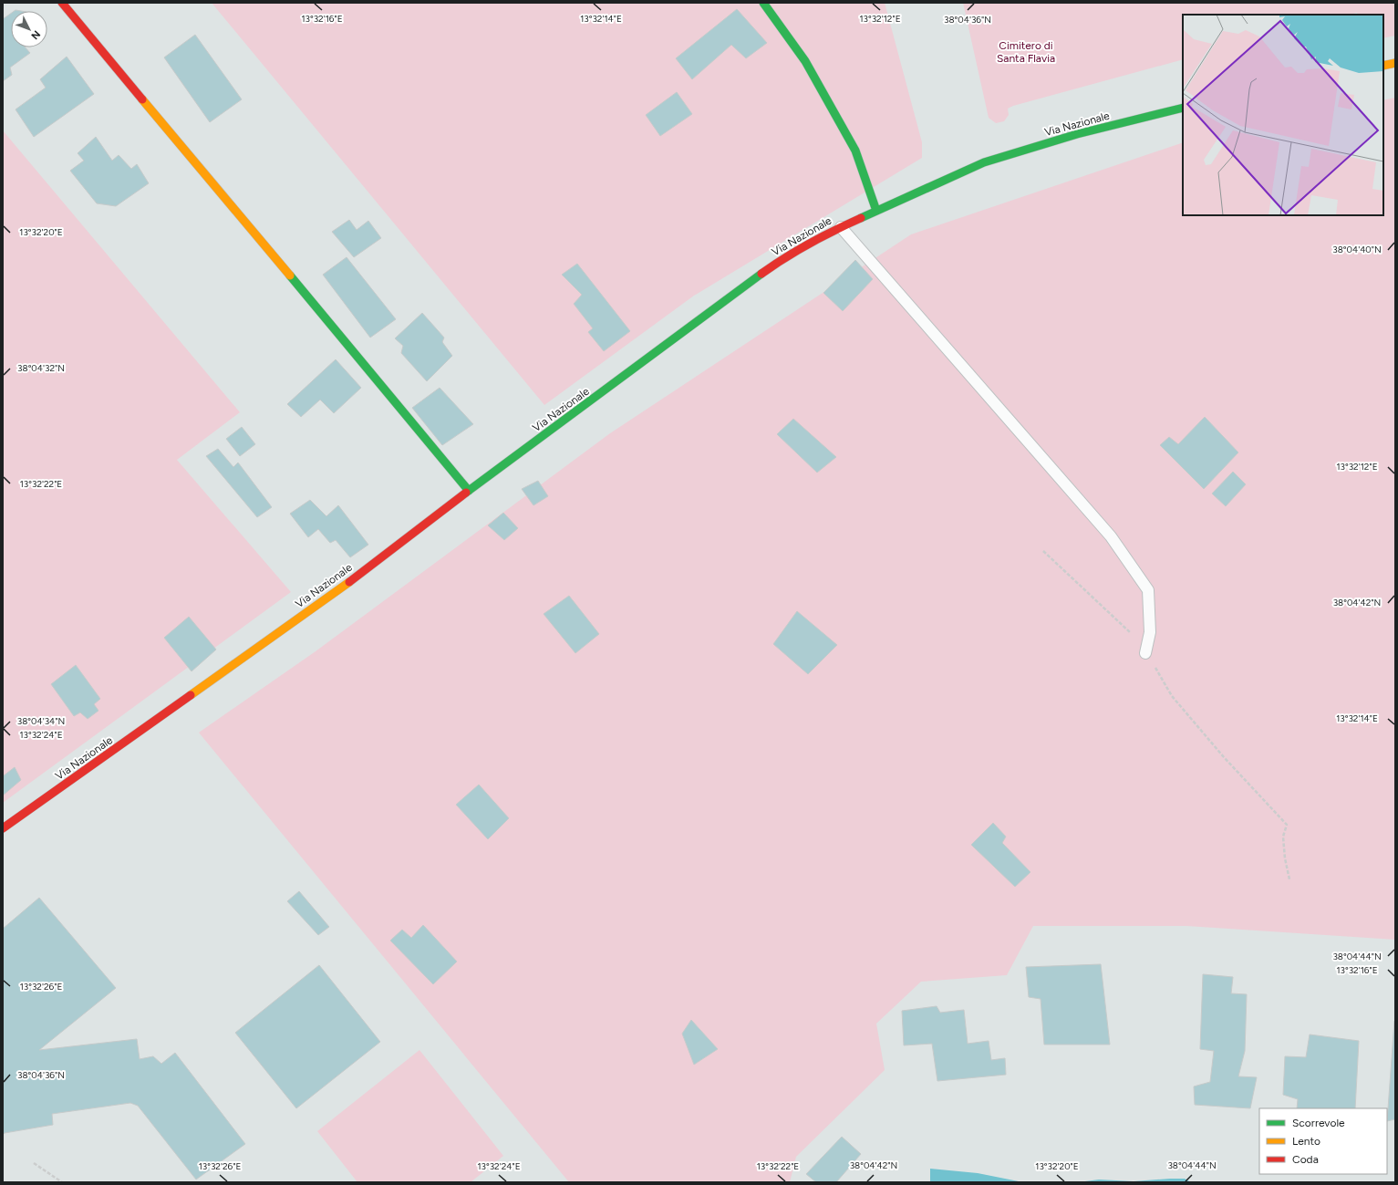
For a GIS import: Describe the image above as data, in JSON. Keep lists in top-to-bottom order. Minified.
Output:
{"streets":{"main road":["Via Nazionale"]},"parks":["Cimitero di Santa Flavia"],"legend":["Scorrevole","Lento","Coda"],"north":"bottom right","coordinates":["13°32'16\"E","13°32'14\"E","13°32'12\"E","38°04'36\"N","13°32'20\"E","38°04'40\"N","38°04'32\"N","13°32'22\"E","38°04'42\"N","38°04'34\"N","13°32'24\"E","38°04'44\"N","13°32'26\"E"]}
